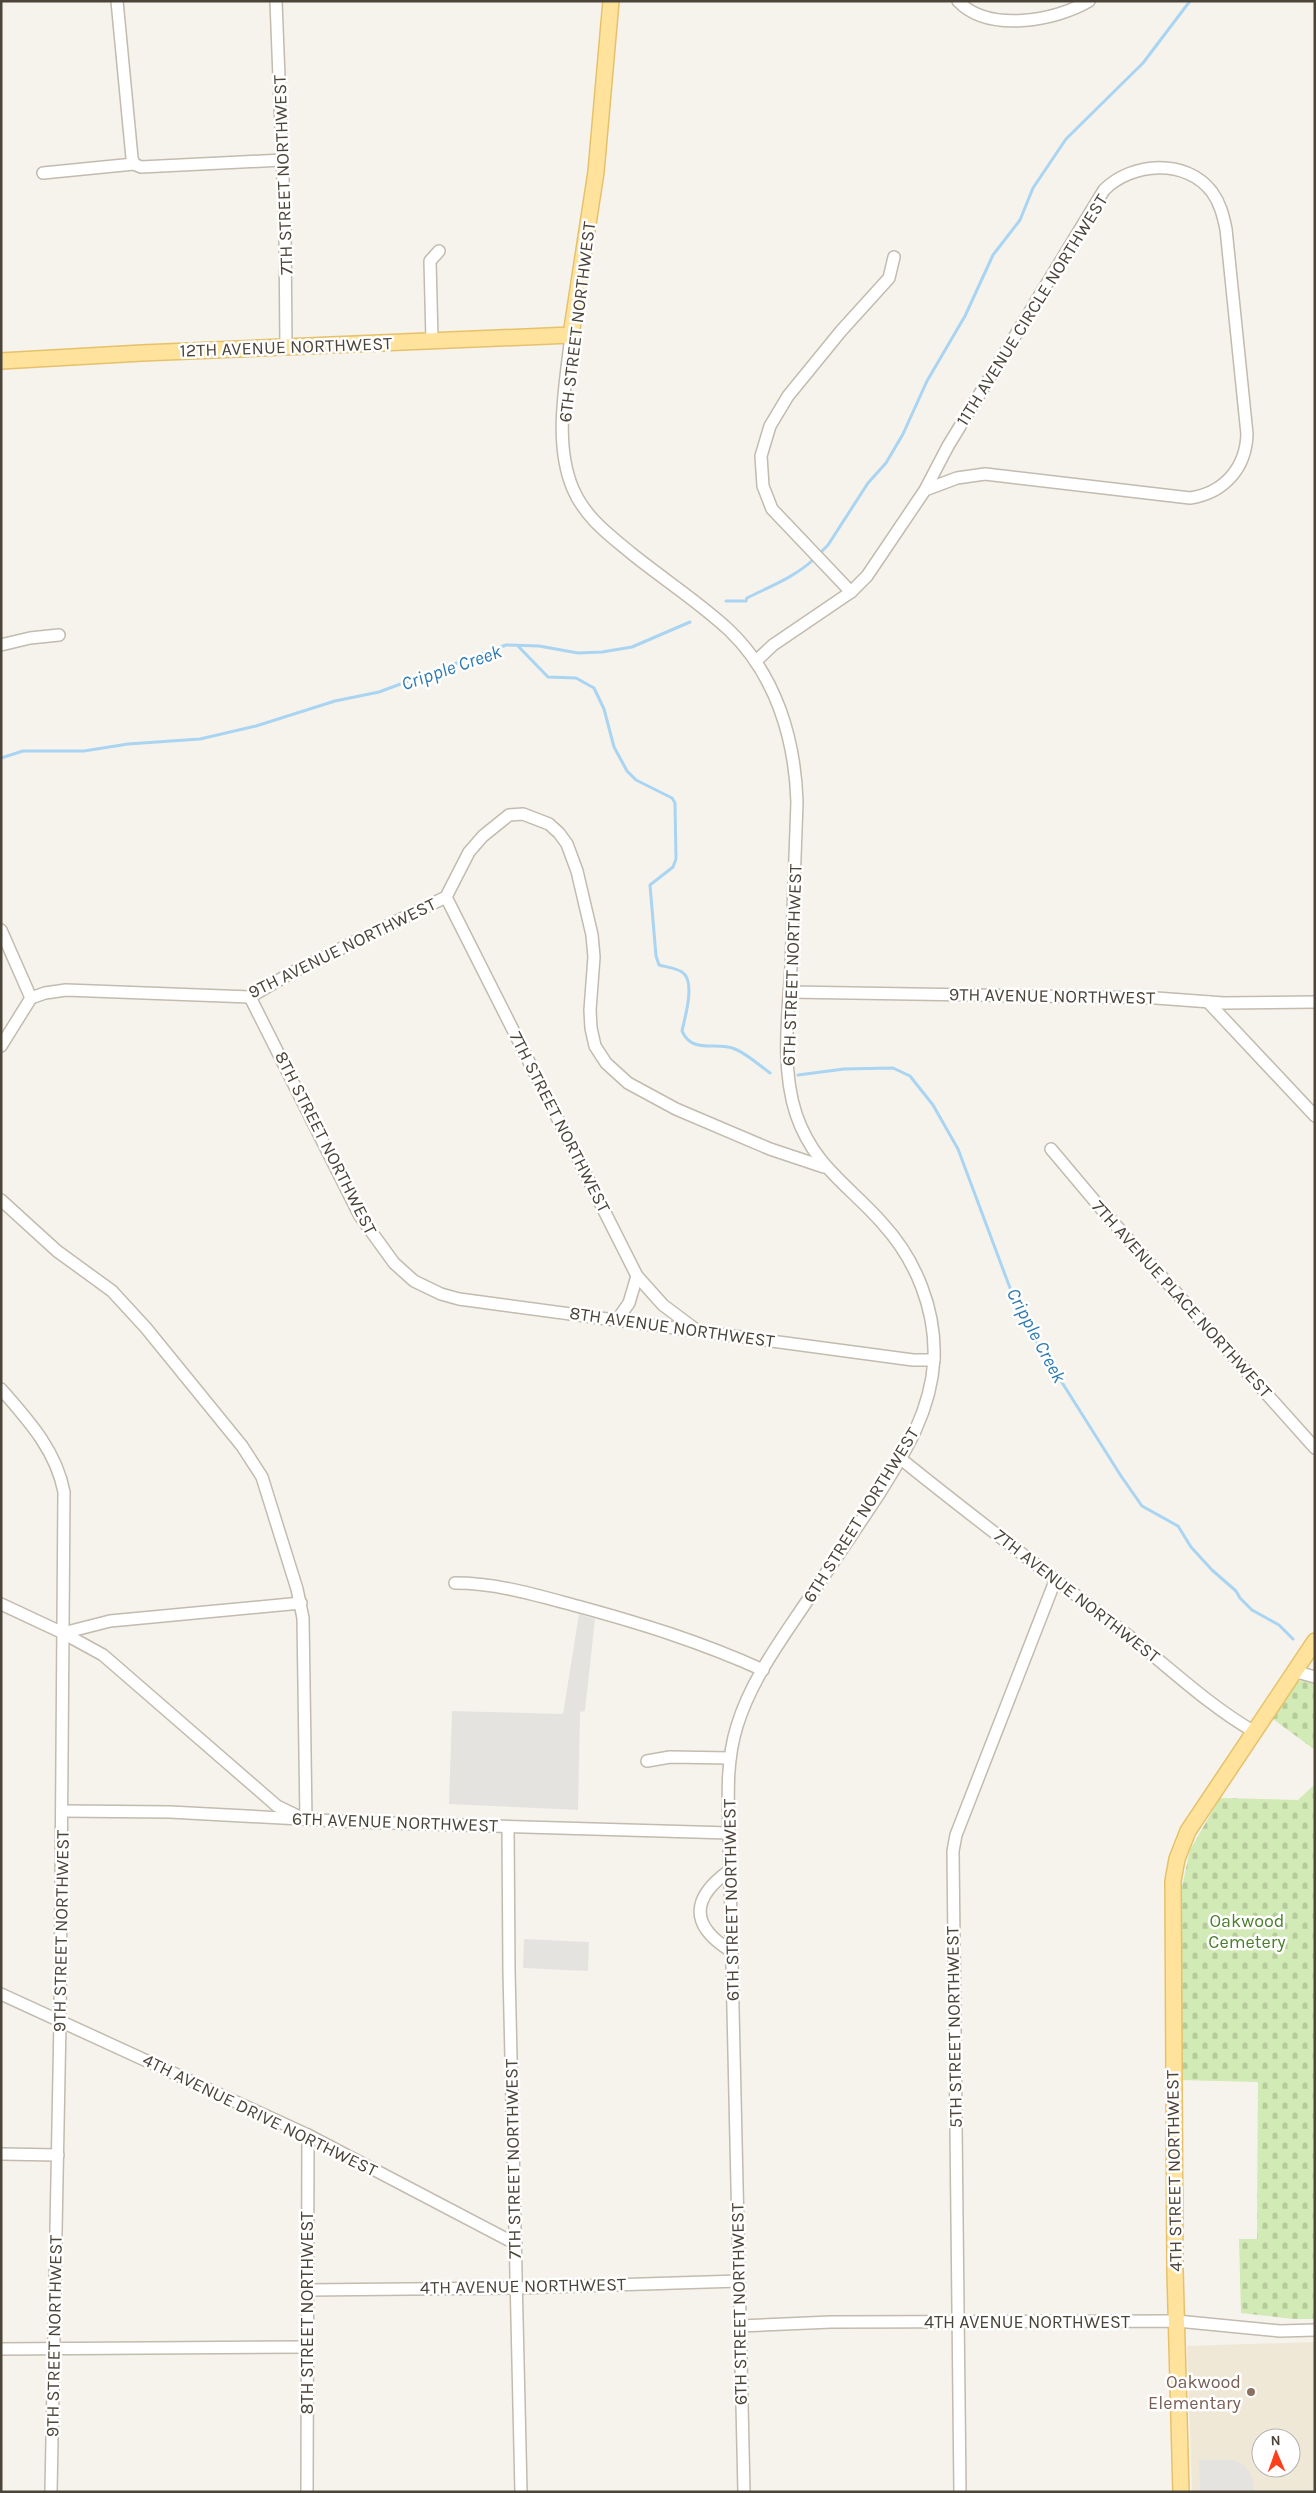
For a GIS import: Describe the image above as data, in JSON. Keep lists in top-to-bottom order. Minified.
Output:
{"streets":{"main road":["6TH STREET NORTHWEST","12TH AVENUE NORTHWEST","4TH STREET NORTHWEST"],"street":["7TH STREET NORTHWEST","11TH AVENUE CIRCLE NORTHWEST","9TH AVENUE NORTHWEST","8TH STREET NORTHWEST","7TH AVENUE PLACE NORTHWEST","8TH AVENUE NORTHWEST","7TH AVENUE NORTHWEST","6TH AVENUE NORTHWEST","9TH STREET NORTHWEST","5TH STREET NORTHWEST","4TH AVENUE DRIVE NORTHWEST","4TH AVENUE NORTHWEST"]},"crossings":[["7TH STREET NORTHWEST","12TH AVENUE NORTHWEST"],["7TH STREET NORTHWEST","9TH AVENUE NORTHWEST"],["7TH STREET NORTHWEST","8TH AVENUE NORTHWEST"],["7TH STREET NORTHWEST","6TH AVENUE NORTHWEST"],["7TH STREET NORTHWEST","4TH AVENUE DRIVE NORTHWEST"],["7TH STREET NORTHWEST","4TH AVENUE NORTHWEST"],["11TH AVENUE CIRCLE NORTHWEST","6TH STREET NORTHWEST"],["6TH STREET NORTHWEST","12TH AVENUE NORTHWEST"],["6TH STREET NORTHWEST","9TH AVENUE NORTHWEST"],["6TH STREET NORTHWEST","8TH AVENUE NORTHWEST"],["6TH STREET NORTHWEST","7TH AVENUE NORTHWEST"],["6TH STREET NORTHWEST","6TH AVENUE NORTHWEST"],["6TH STREET NORTHWEST","4TH AVENUE NORTHWEST"],["9TH AVENUE NORTHWEST","8TH STREET NORTHWEST"],["8TH STREET NORTHWEST","8TH AVENUE NORTHWEST"],["8TH STREET NORTHWEST","4TH AVENUE DRIVE NORTHWEST"],["8TH STREET NORTHWEST","4TH AVENUE NORTHWEST"],["7TH AVENUE NORTHWEST","5TH STREET NORTHWEST"],["7TH AVENUE NORTHWEST","4TH STREET NORTHWEST"],["6TH AVENUE NORTHWEST","9TH STREET NORTHWEST"],["9TH STREET NORTHWEST","4TH AVENUE DRIVE NORTHWEST"],["5TH STREET NORTHWEST","4TH AVENUE NORTHWEST"],["4TH STREET NORTHWEST","4TH AVENUE NORTHWEST"]],"water":["Cripple Creek"],"parks":["Oakwood Cemetery"],"places":["Oakwood Elementary"],"north":"top"}
